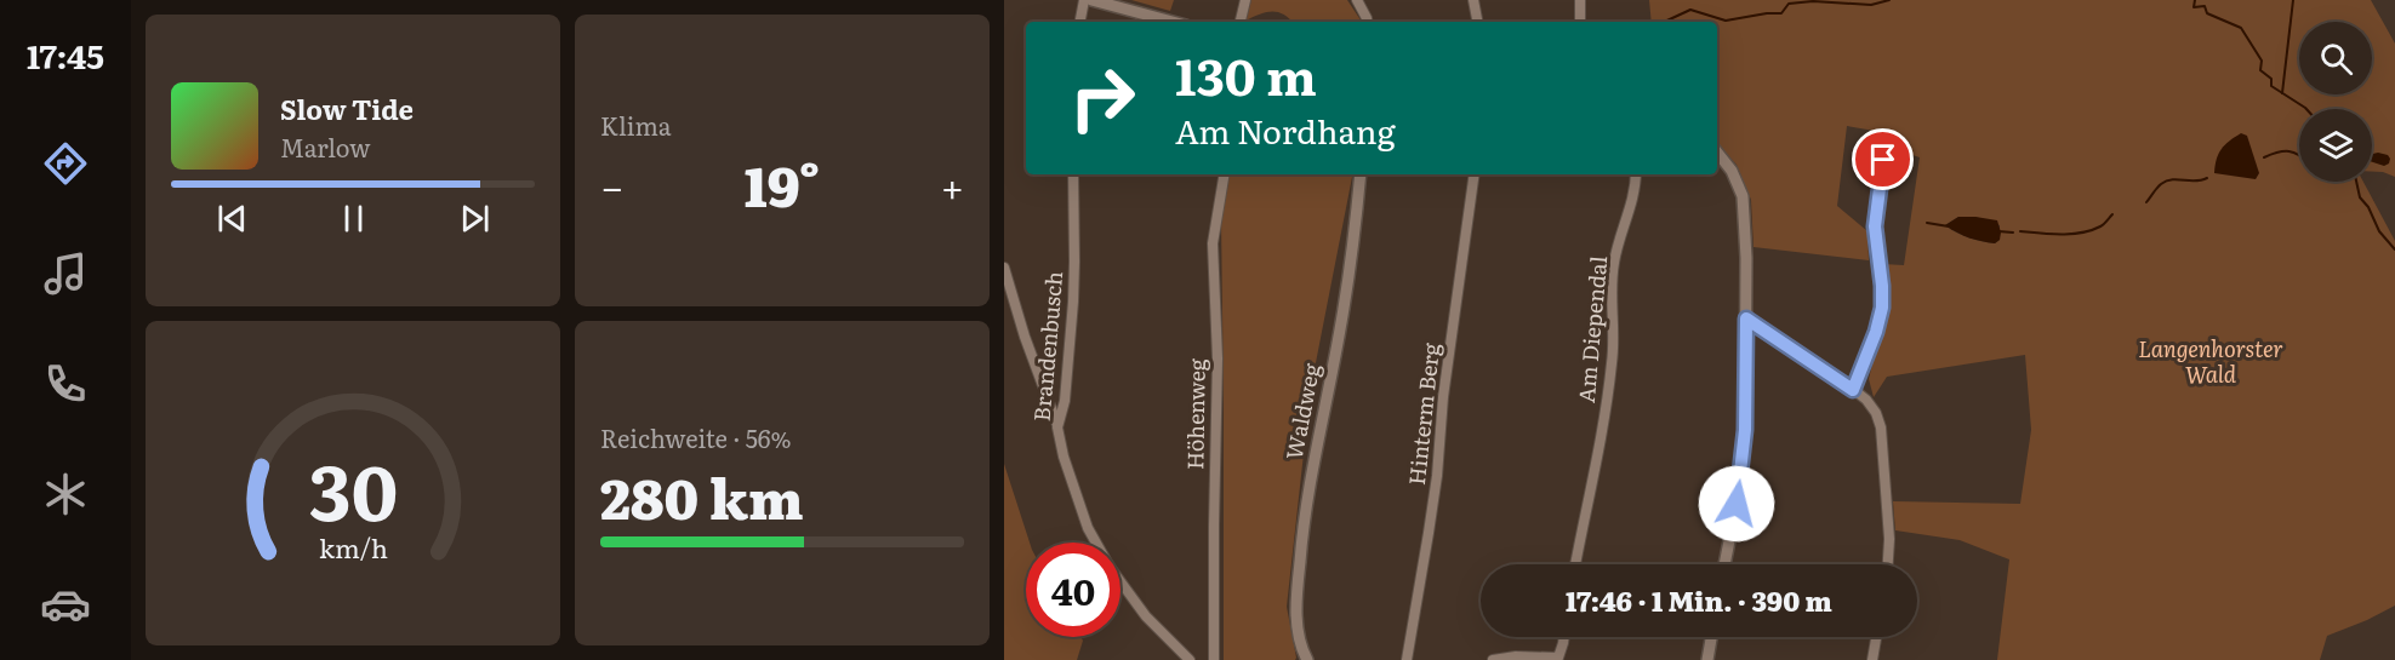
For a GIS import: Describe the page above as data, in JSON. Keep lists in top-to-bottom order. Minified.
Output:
{"streets":{"street":["Am Diependal","Brandenbusch","Waldweg","Höhenweg","Hinterm Berg"]},"parks":["Langenhorster Wald"],"page":{"tabs":"17:45","tile":["Klima",["Reichweite · 56%","280 km"]],"turn":["130 m","Am Nordhang"],"song":["Slow Tide","Marlow"],"heat":["−","19°","+"],"limit":"40","trip":"17:46 · 1 Min. · 390 m","gauge":["30","km/h"]}}
